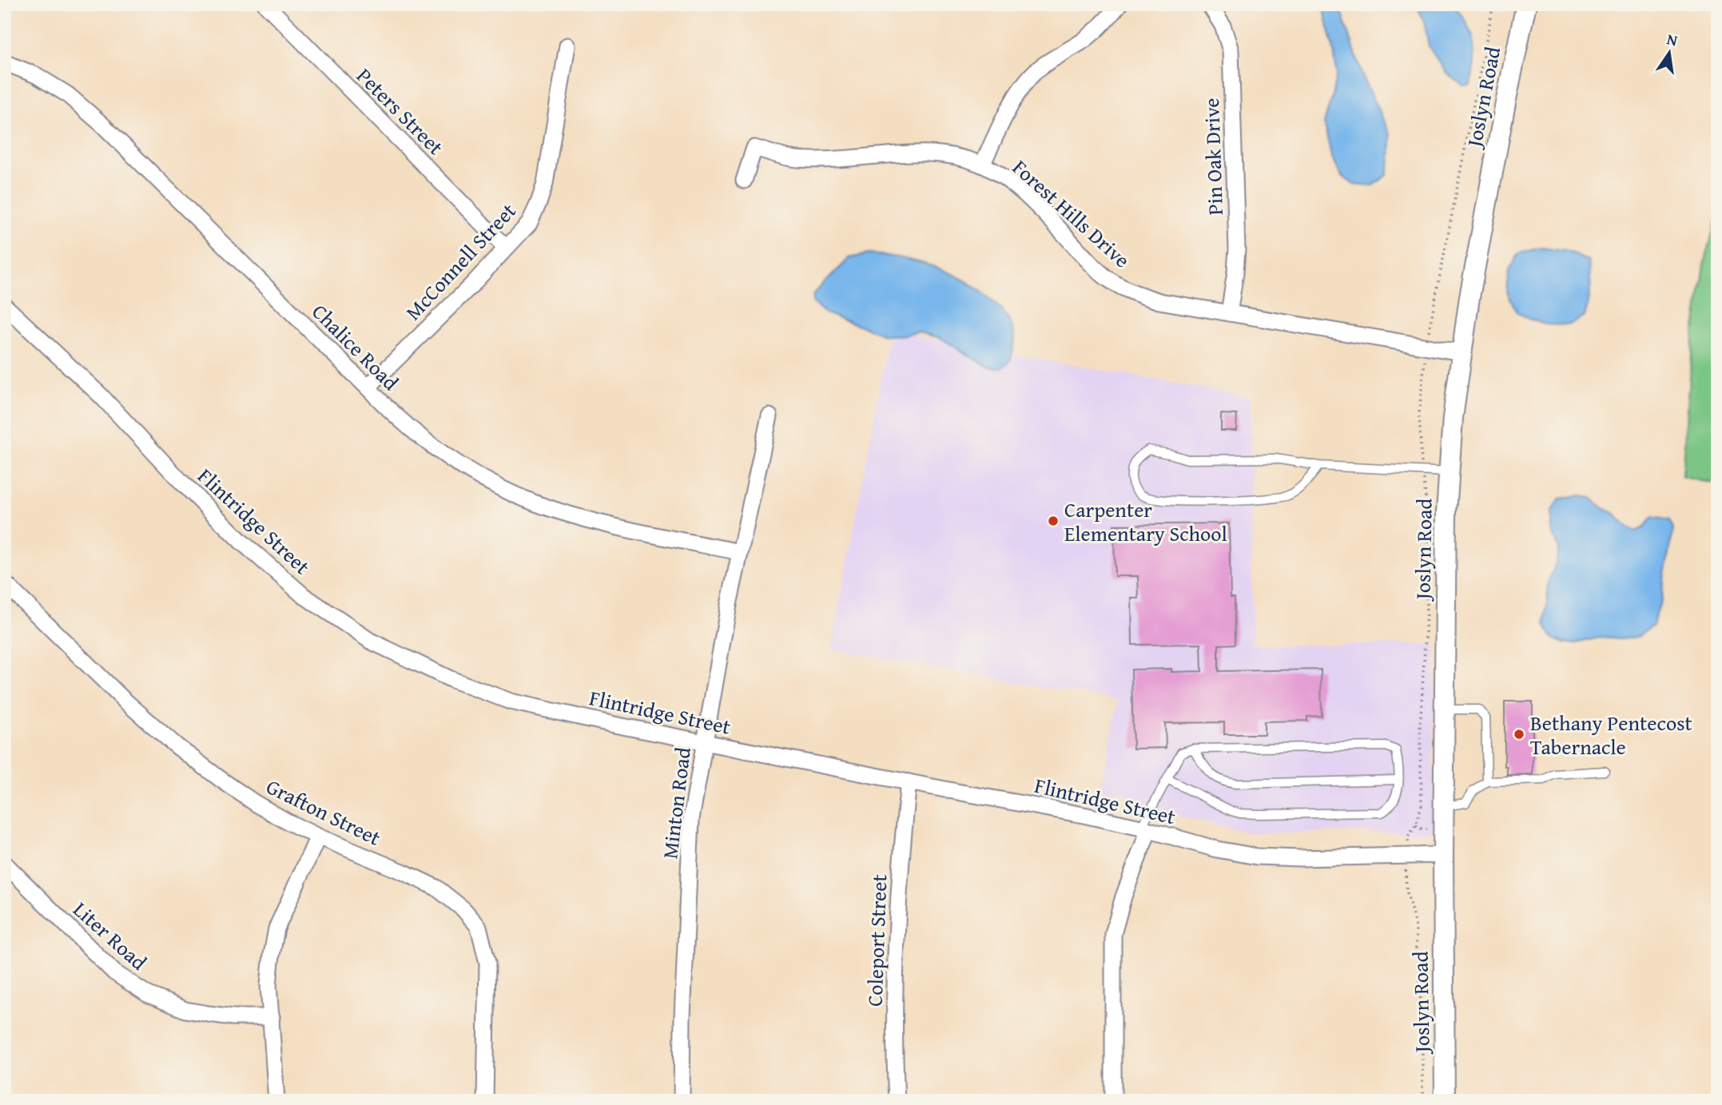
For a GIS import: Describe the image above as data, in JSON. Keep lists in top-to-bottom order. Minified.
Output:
{"streets":{"street":["Joslyn Road","Peters Street","Pin Oak Drive","Forest Hills Drive","McConnell Street","Chalice Road","Flintridge Street","Minton Road","Grafton Street","Liter Road","Coleport Street"]},"crossings":[["Joslyn Road","Forest Hills Drive"],["Joslyn Road","Flintridge Street"],["Peters Street","McConnell Street"],["Pin Oak Drive","Forest Hills Drive"],["McConnell Street","Chalice Road"],["Chalice Road","Minton Road"],["Flintridge Street","Minton Road"],["Flintridge Street","Coleport Street"]],"places":["Carpenter Elementary School","Bethany Pentecost Tabernacle"],"north":"top"}
